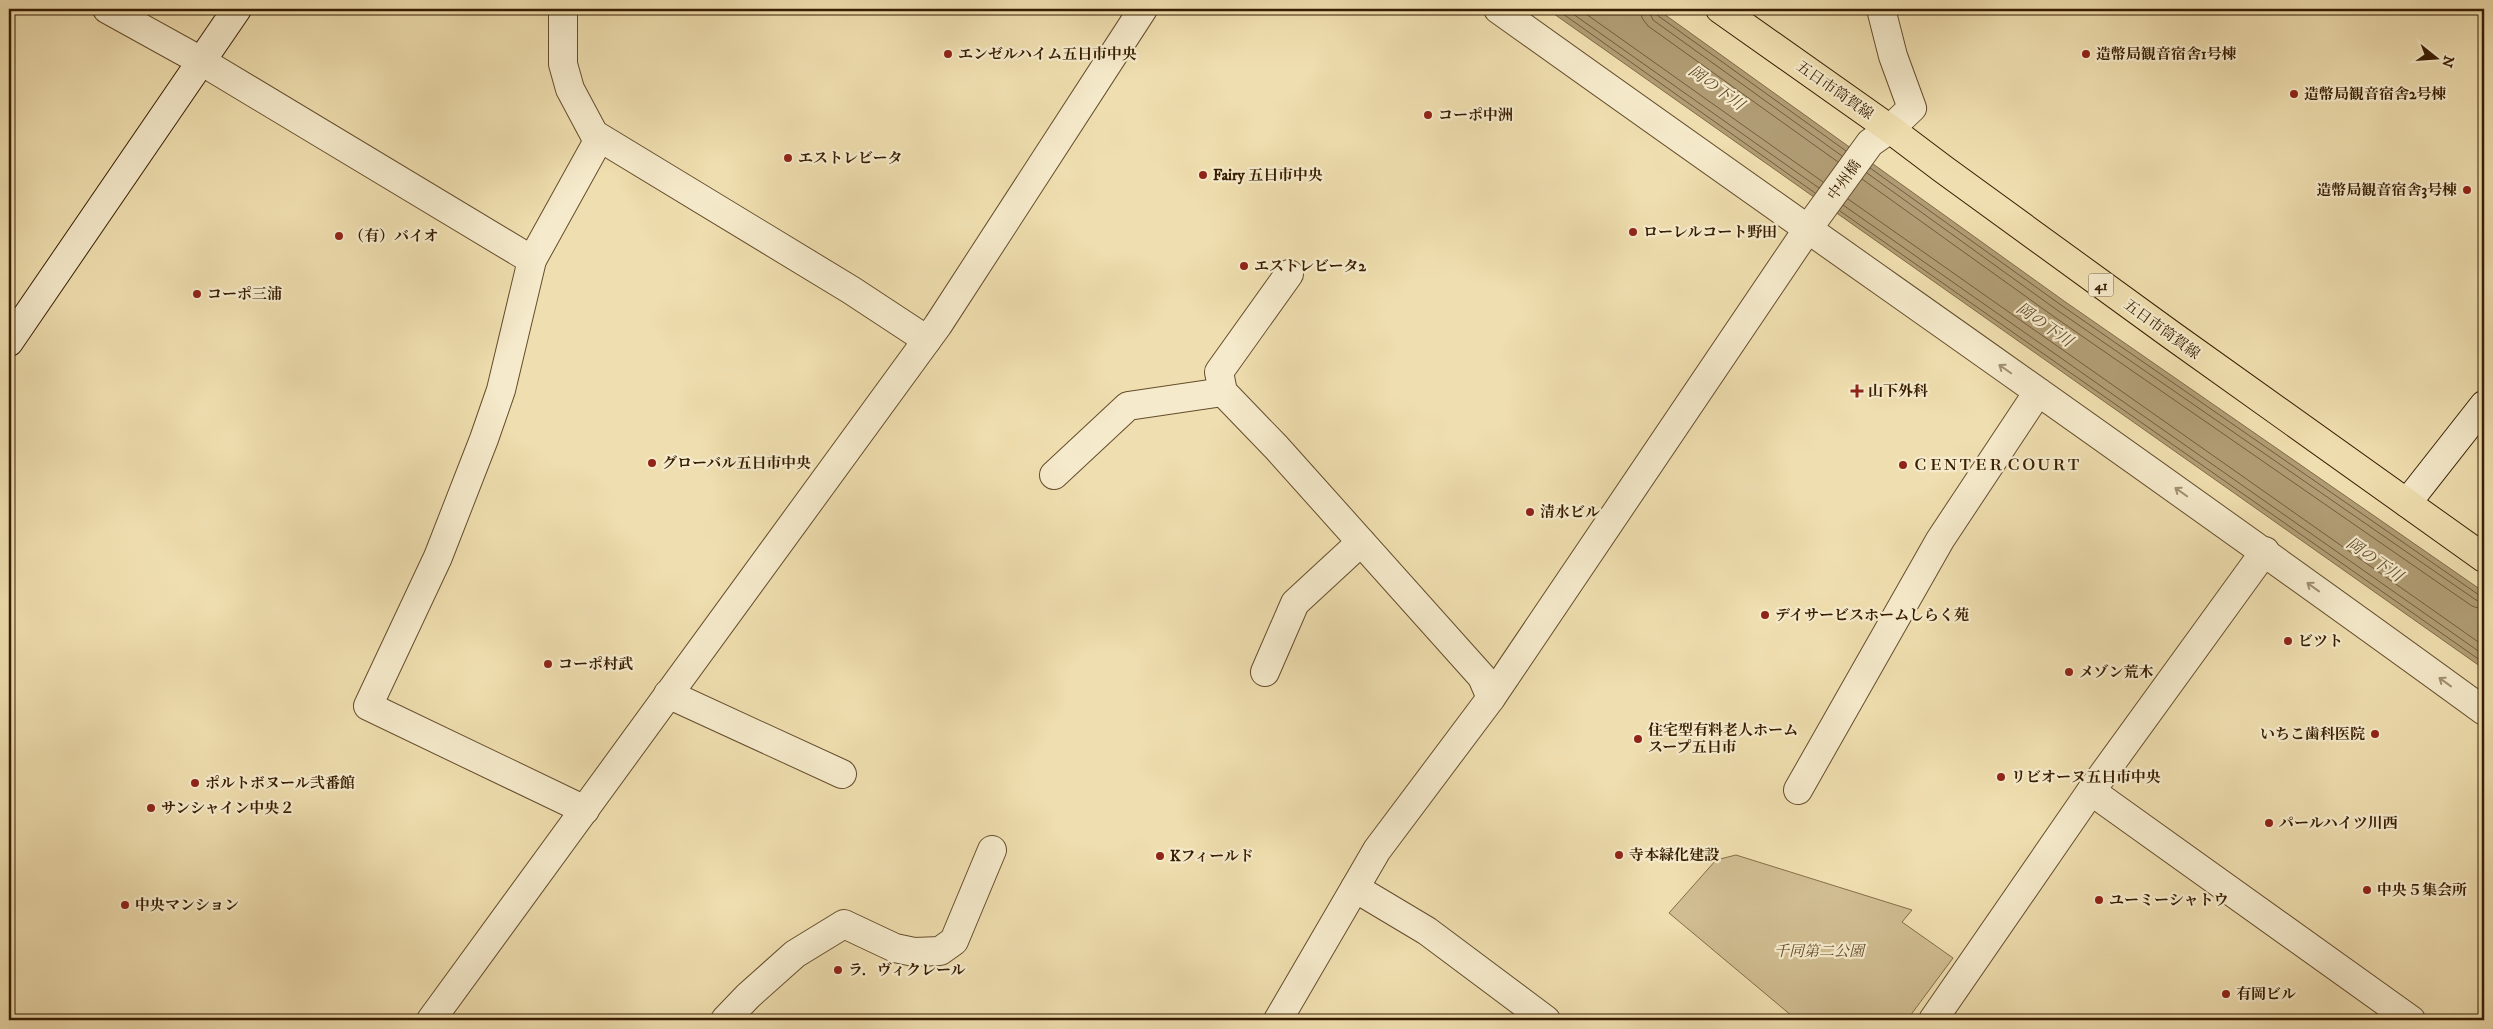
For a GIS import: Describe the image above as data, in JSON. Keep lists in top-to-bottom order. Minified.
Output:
{"streets":{"main road":["五日市筒賀線","41"],"street":["中州橋"]},"crossings":[["五日市筒賀線","中州橋"]],"water":["岡の下川"],"parks":["千同第二公園"],"places":{"other":["エンゼルハイム五日市中央","造幣局観音宿舎1号棟","造幣局観音宿舎2号棟","コーポ中洲","エストレビータ","Fairy 五日市中央","造幣局観音宿舎3号棟","ローレルコート野田","（有）バイオ","エストレビータ2","コーポ三浦","グローバル五日市中央","ＣＥＮＴＥＲ ＣＯＵＲＴ","清水ビル","デイサービスホームしらく苑","ビツト","コーポ村武","メゾン荒木","いちこ歯科医院","住宅型有料老人ホーム スープ五日市","リビオーヌ五日市中央","ポルトボヌール弐番館","サンシャイン中央２","パールハイツ川西","寺本緑化建設","Kフィールド","中央５集会所","ユーミーシャトウ","中央マンション","ラ．ヴィクレール","有岡ビル"],"health":["山下外科"]},"north":"right"}
